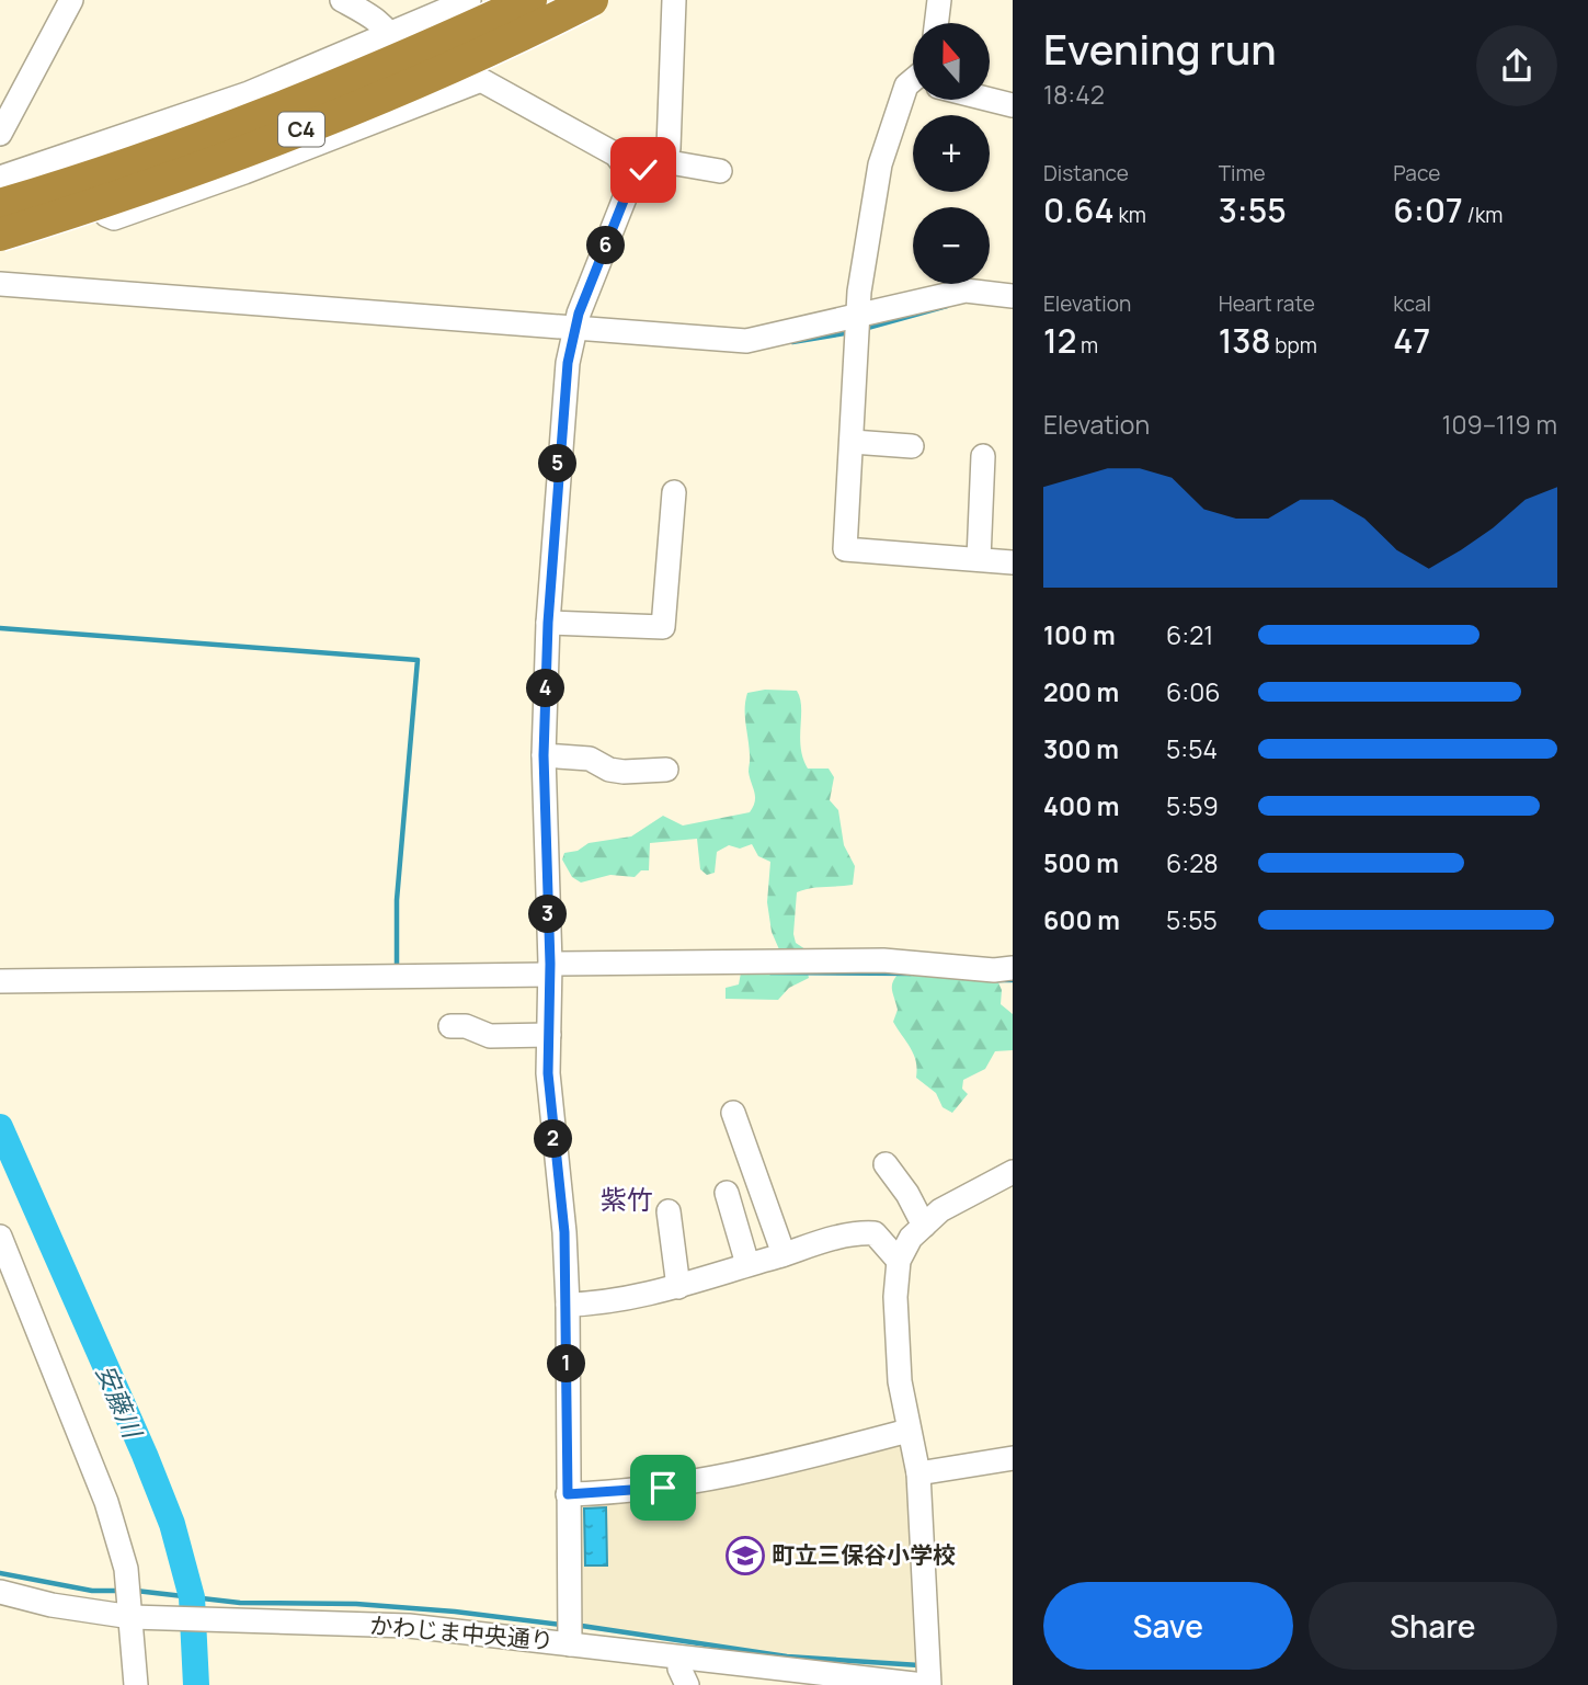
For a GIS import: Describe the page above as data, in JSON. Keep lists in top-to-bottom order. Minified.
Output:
{"streets":{"highway":["C4"],"street":["かわじま中央通り"]},"districts":["紫竹"],"water":["安藤川"],"places":{"school or university":["町立三保谷小学校"]},"north":"top","page":{"heading":["Evening run","18:42"],"map_buttons":["+","−"],"stats":[["Distance","0.64 km"],["Time","3:55"],["Pace","6:07 /km"],["Elevation","12 m"],["Heart rate","138 bpm"],["kcal","47"]],"pins":["6","5","4","3","2","1"],"chart":["Elevation","109–119 m"],"list":[{"name":"100 m","note":"6:21"},{"name":"200 m","note":"6:06"},{"name":"300 m","note":"5:54"},{"name":"400 m","note":"5:59"},{"name":"500 m","note":"6:28"},{"name":"600 m","note":"5:55"}],"buttons":["Save","Share"]}}
